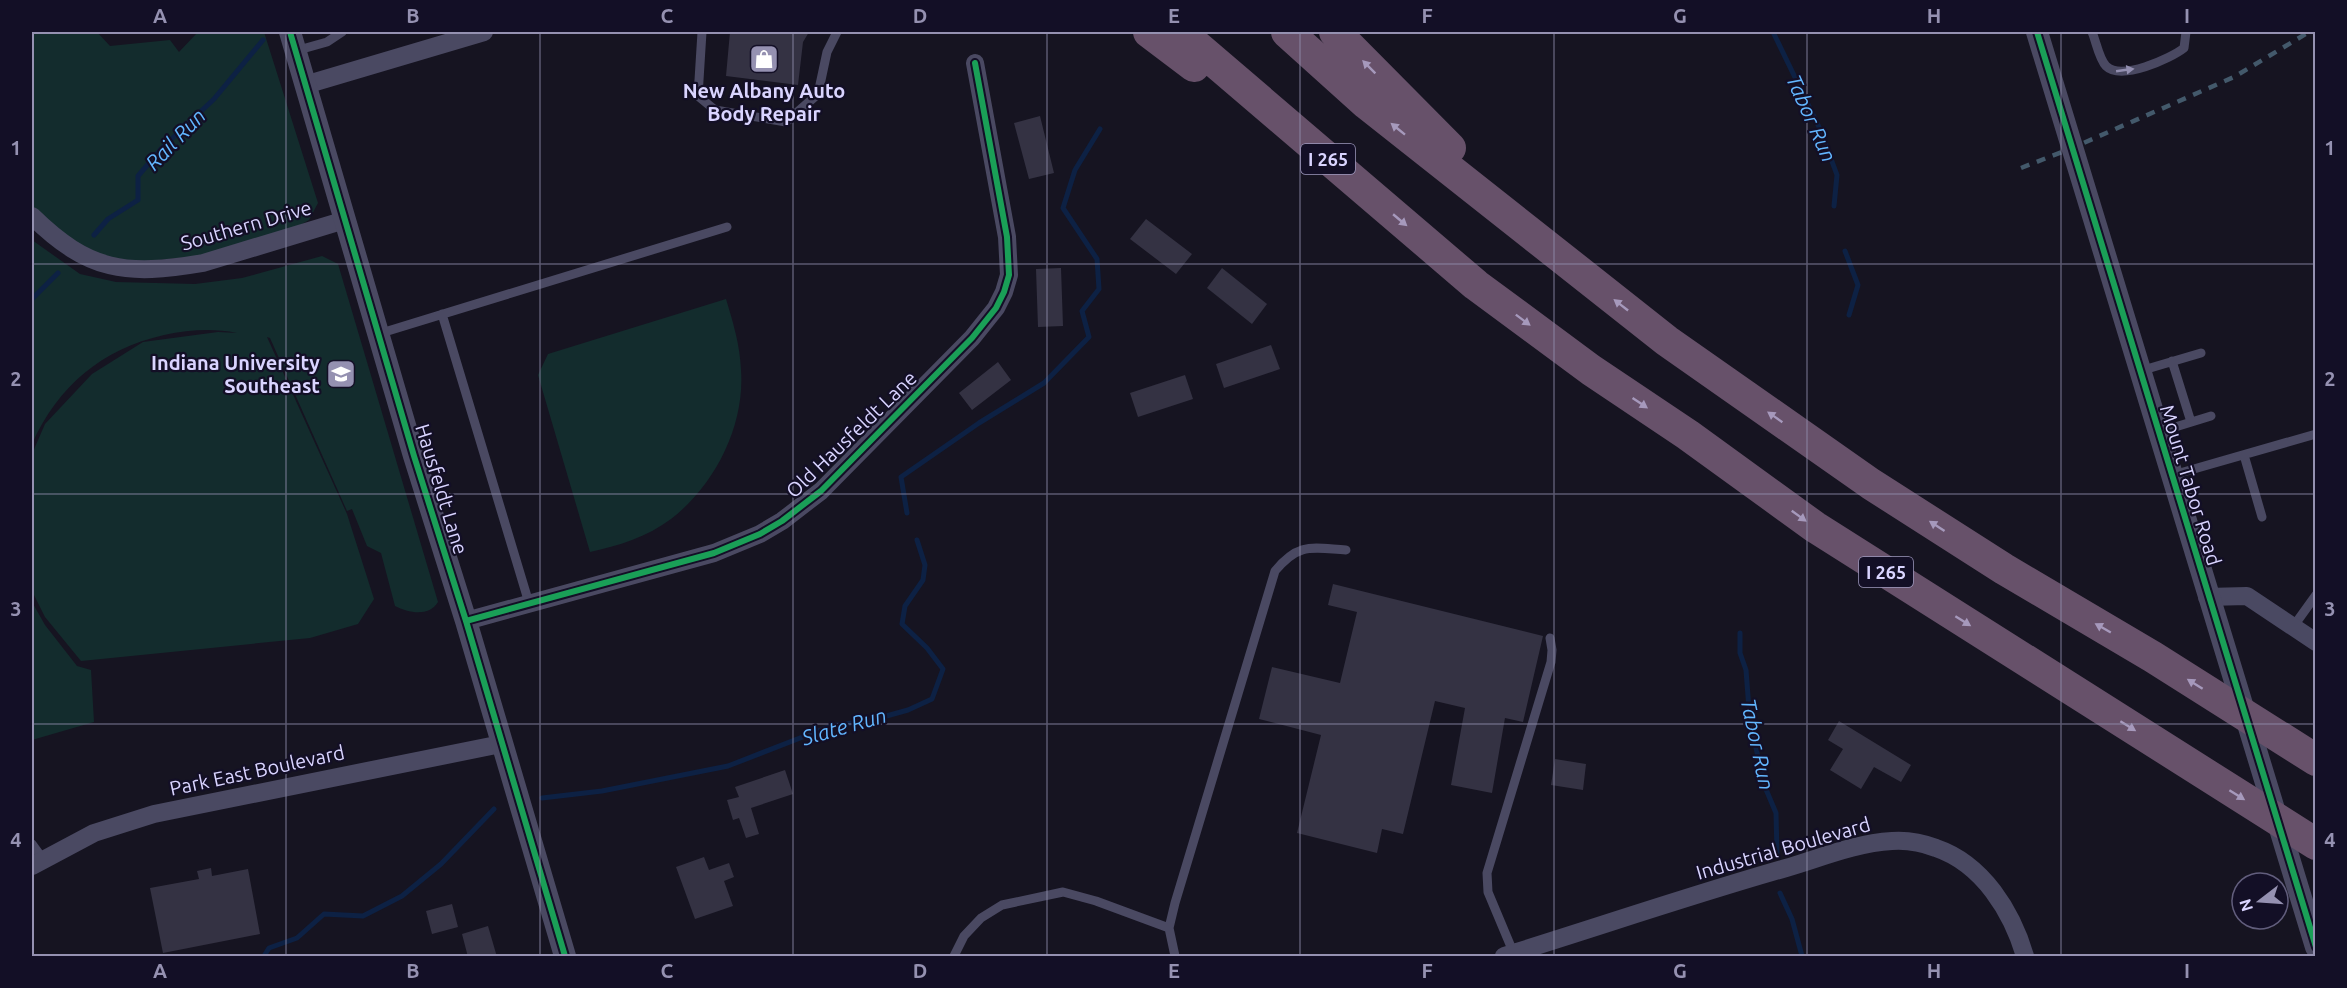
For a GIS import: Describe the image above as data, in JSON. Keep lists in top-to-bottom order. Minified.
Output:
{"streets":{"highway":["I 265"],"street":["Southern Drive","Old Hausfeldt Lane","Mount Tabor Road","Hausfeldt Lane","Park East Boulevard","Industrial Boulevard"]},"crossings":[["Southern Drive","Hausfeldt Lane"],["Old Hausfeldt Lane","Hausfeldt Lane"],["Hausfeldt Lane","Park East Boulevard"]],"water":["Tabor Run","Rail Run","Slate Run"],"places":{"shop":["New Albany Auto Body Repair"],"school or university":["Indiana University Southeast"]},"north":"left","grid":{"columns":["A","B","C","D","E","F","G","H","I"],"rows":["1","2","3","4"]}}
